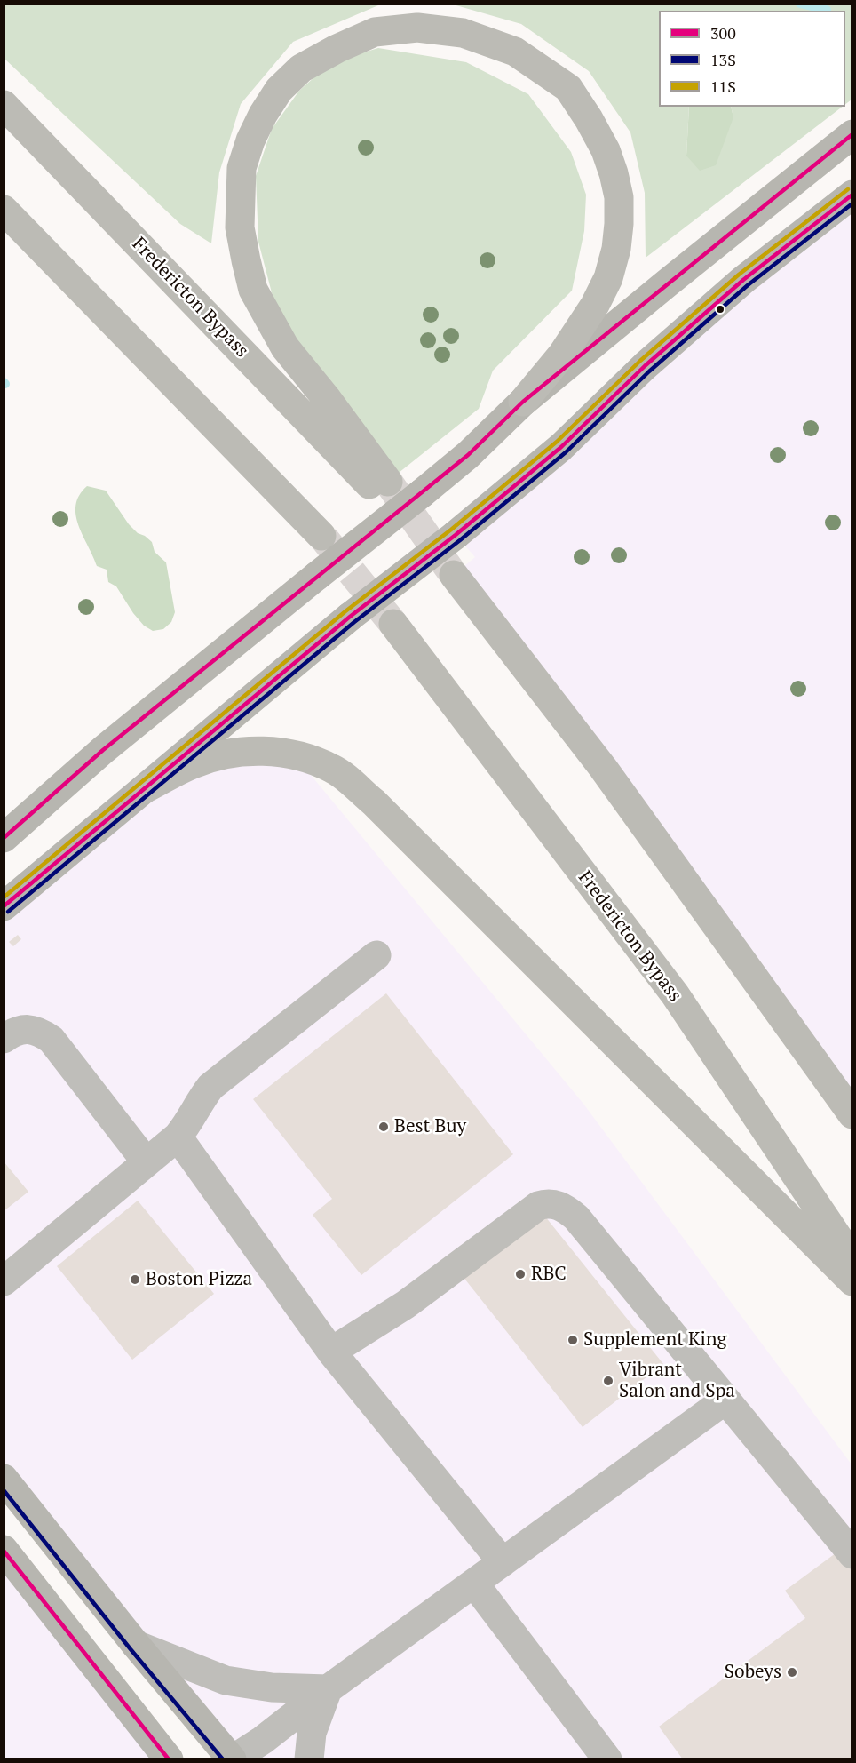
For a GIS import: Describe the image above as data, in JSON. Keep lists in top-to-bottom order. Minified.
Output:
{"streets":{"highway":["Fredericton Bypass"]},"places":["Best Buy","RBC","Boston Pizza","Supplement King","Vibrant Salon and Spa","Sobeys"],"lines":["transit line 300","transit line 11S","transit line 13S"],"legend":["300","13S","11S"]}
